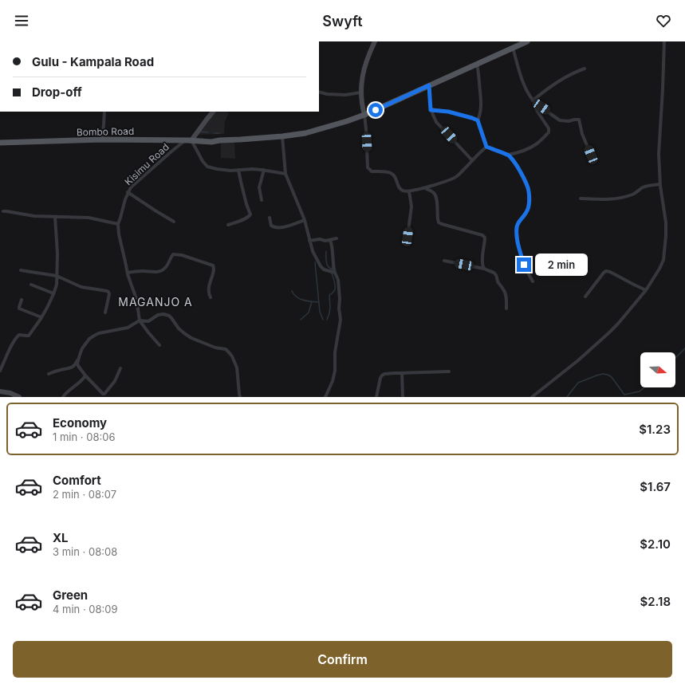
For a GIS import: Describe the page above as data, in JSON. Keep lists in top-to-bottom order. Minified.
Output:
{"streets":{"main road":["Bombo Road"],"street":["Kisimu Road"]},"crossings":[["Bombo Road","Kisimu Road"]],"districts":["MAGANJO A"],"north":"right","page":{"header":"Swyft","banner":["Gulu - Kampala Road","Drop-off"],"bubble":"2 min","list":[{"name":"Economy","note":"1 min · 08:06","value":"$1.23"},{"name":"Comfort","note":"2 min · 08:07","value":"$1.67"},{"name":"XL","note":"3 min · 08:08","value":"$2.10"},{"name":"Green","note":"4 min · 08:09","value":"$2.18"}],"buttons":"Confirm"}}
